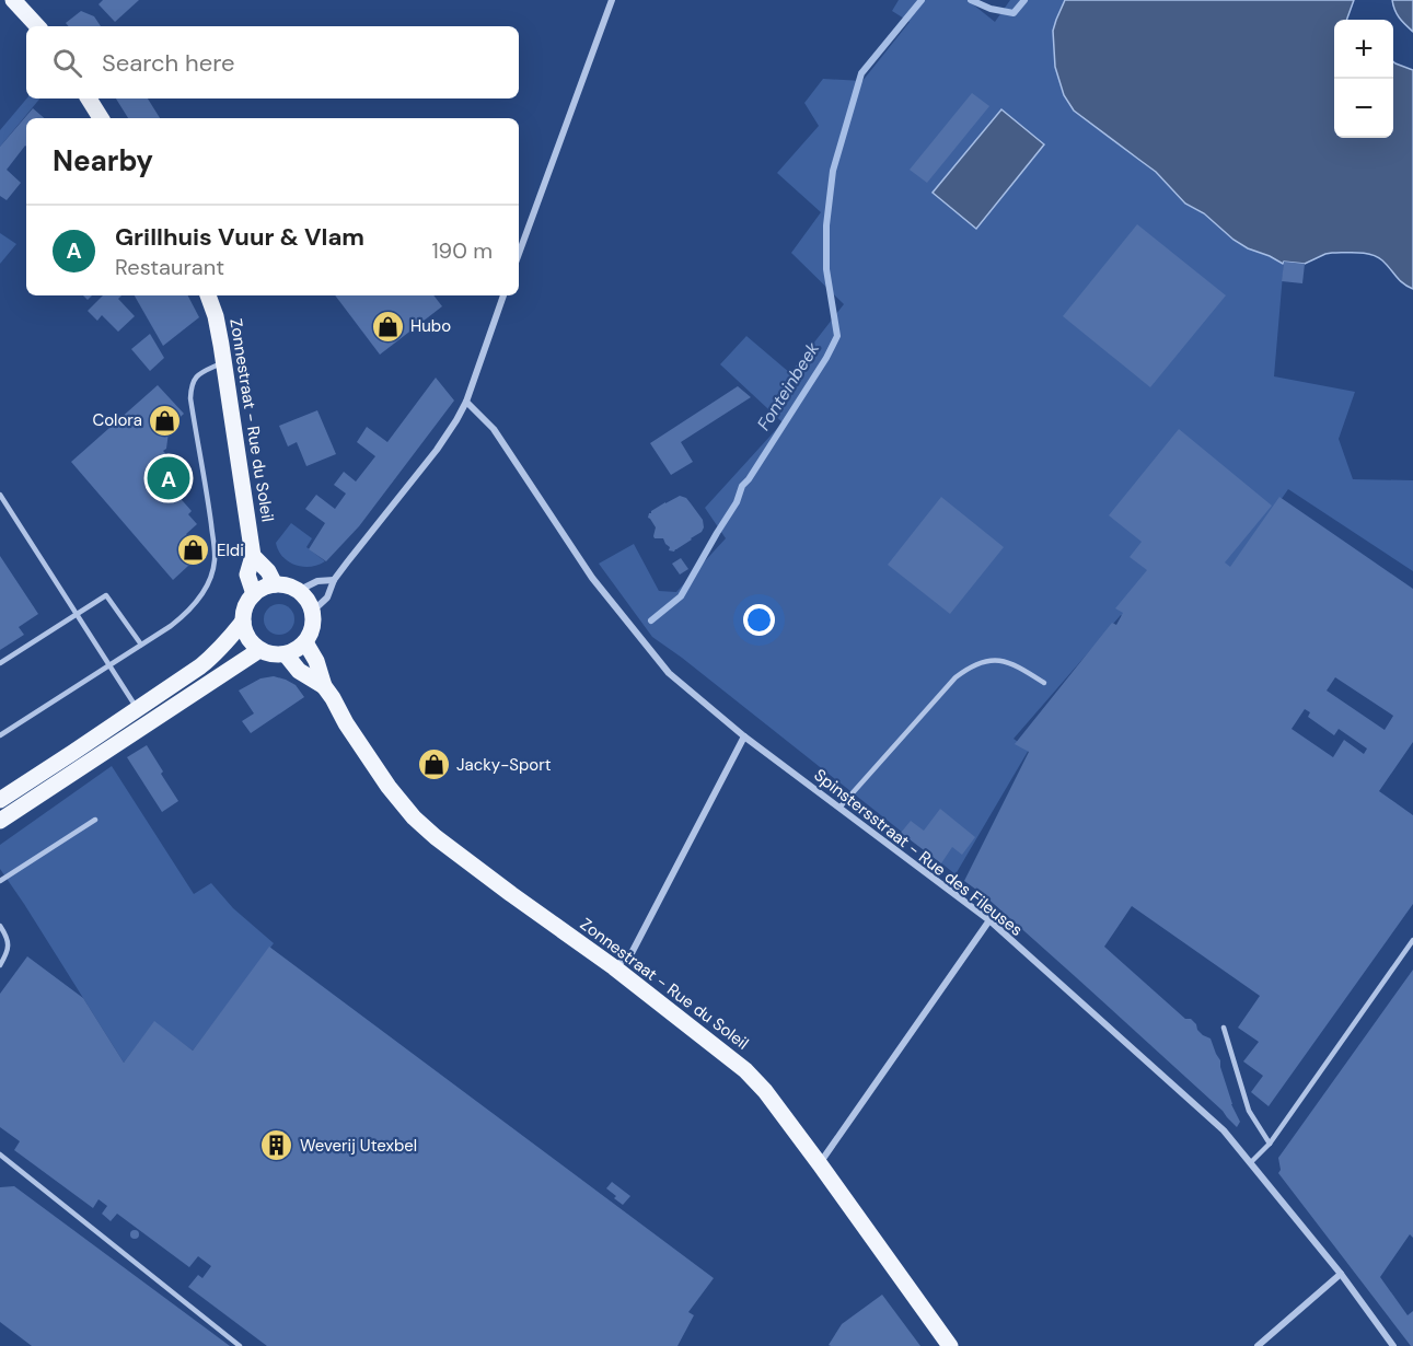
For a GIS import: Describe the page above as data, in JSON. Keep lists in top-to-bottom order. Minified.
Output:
{"streets":{"main road":["Zonnestraat - Rue du Soleil"],"street":["Spinstersstraat - Rue des Fileuses"]},"water":["Fonteinbeek"],"places":{"shop":["Hubo","Colora","Eldi","Jacky-Sport"],"building":["Weverij Utexbel"]},"page":{"map_buttons":["+","−"],"search":"Search here","heading":"Nearby","list":[{"mark":"A","name":"Grillhuis Vuur & Vlam","note":"Restaurant","value":"190 m"}],"pins":"A"}}
